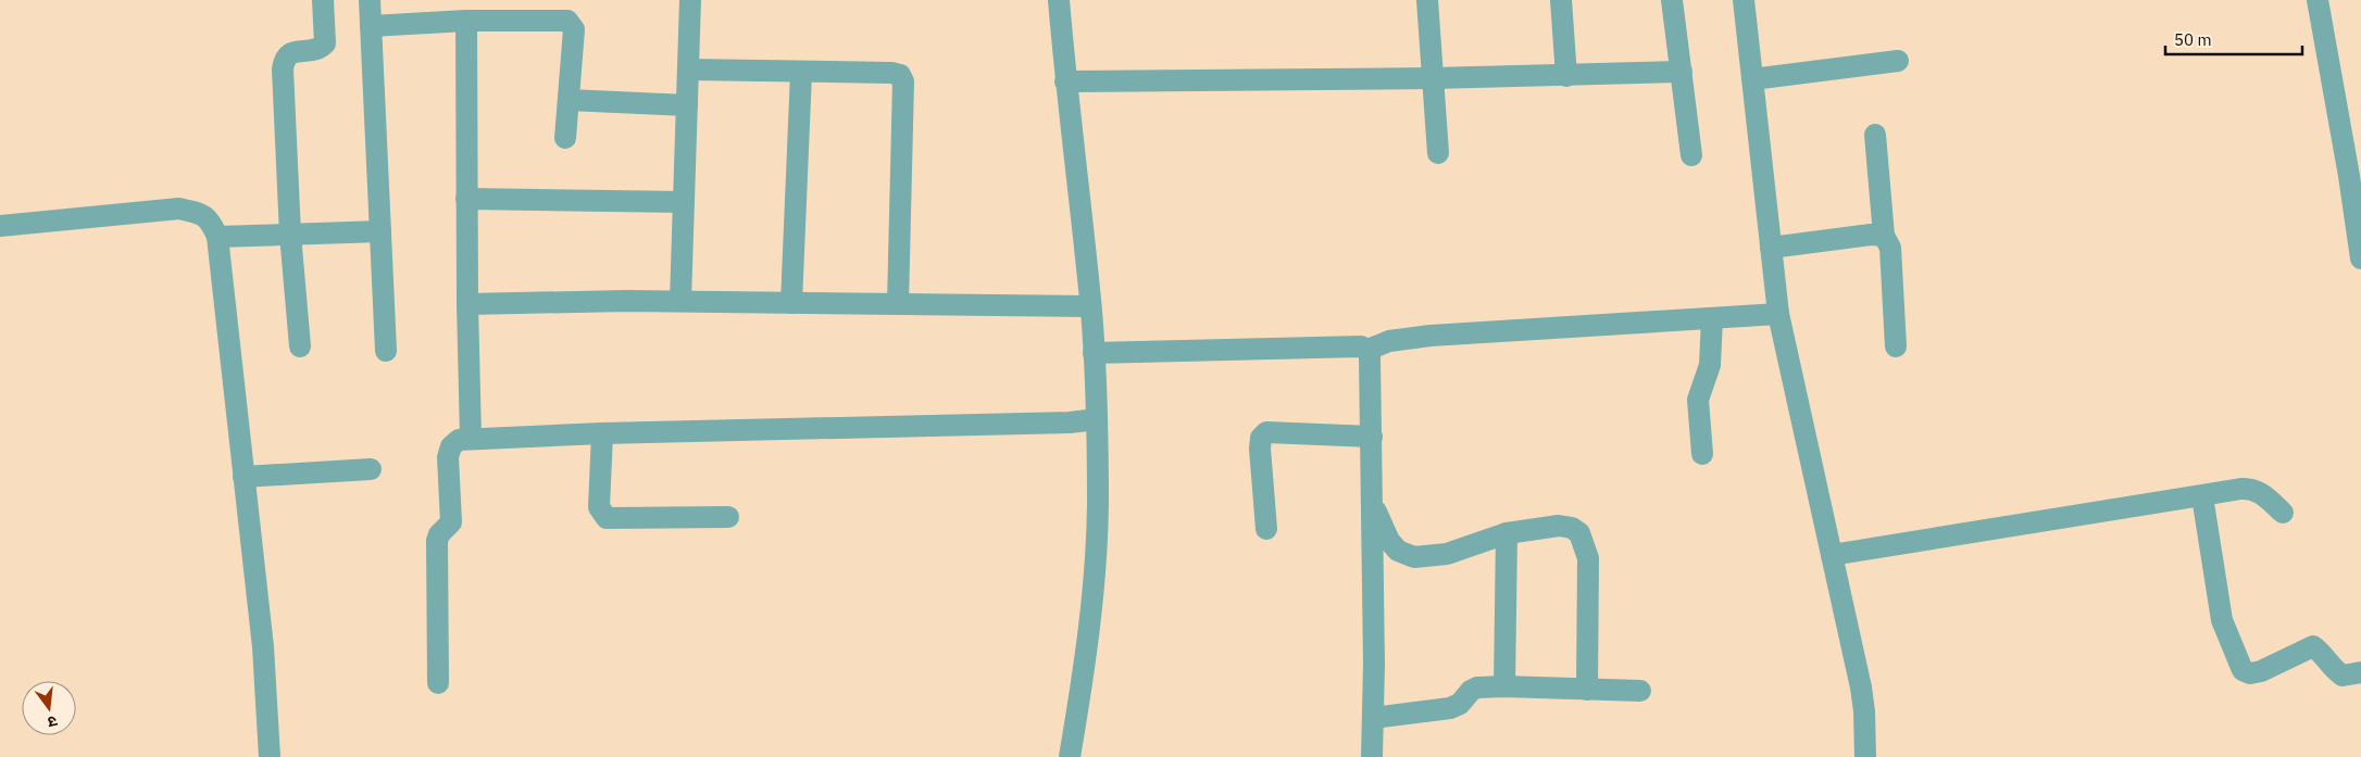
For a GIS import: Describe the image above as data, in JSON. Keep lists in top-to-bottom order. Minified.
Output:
{"scale_bar":"50 m","north":"bottom"}
